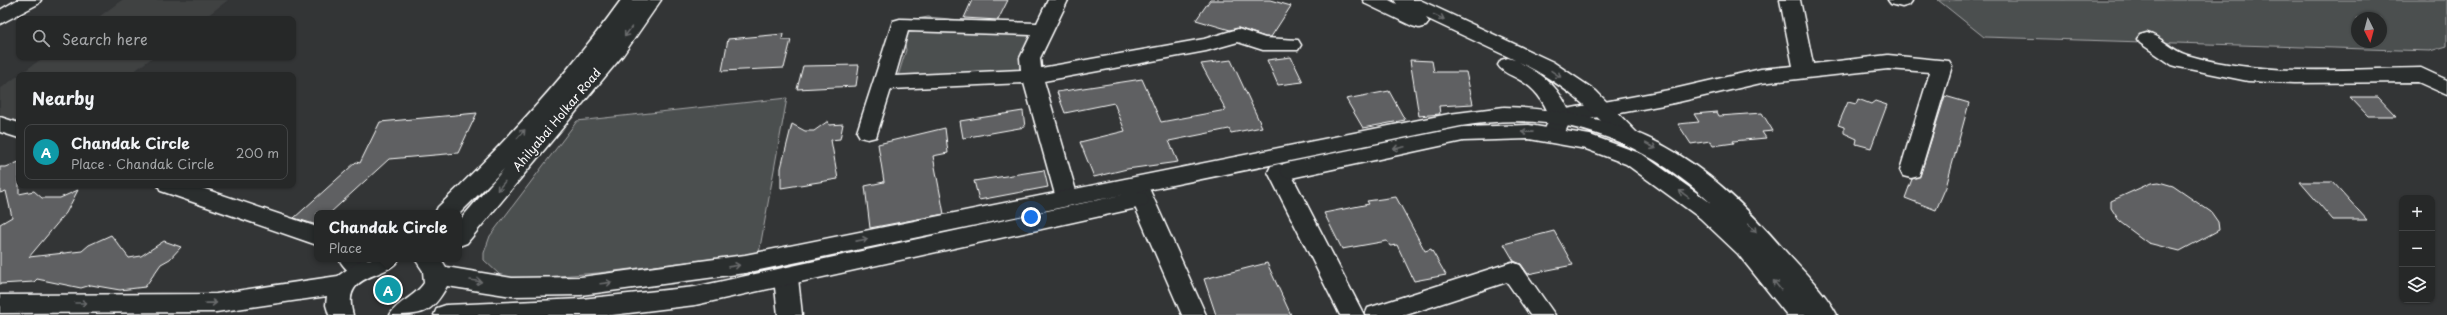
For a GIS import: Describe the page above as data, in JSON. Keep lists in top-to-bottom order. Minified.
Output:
{"streets":{"main road":["Ahilyabai Holkar Road"]},"north":"bottom","page":{"search":"Search here","heading":"Nearby","list":[{"mark":"A","name":"Chandak Circle","note":"Place · Chandak Circle","value":"200 m"}],"map_buttons":["+","−"],"popup":["Chandak Circle","Place"],"pins":"A"}}
